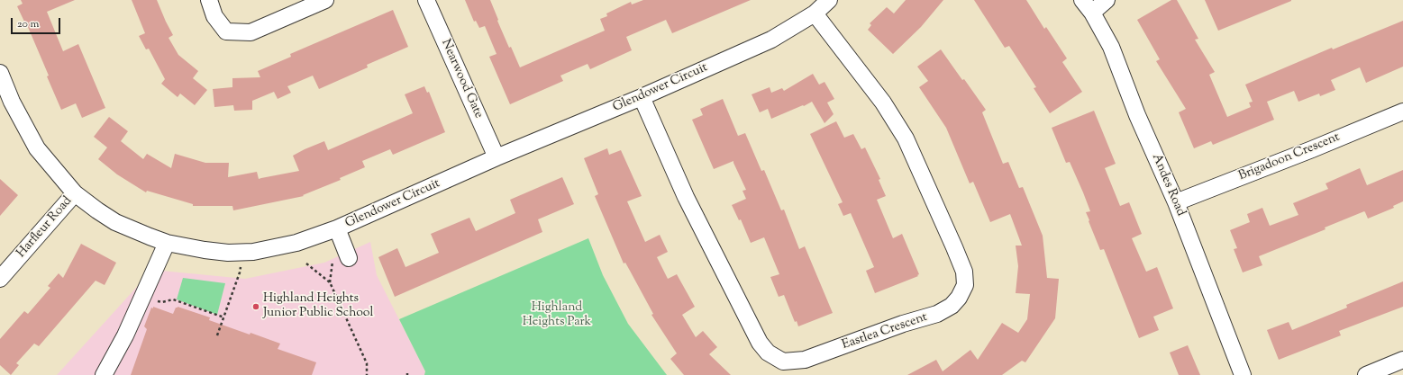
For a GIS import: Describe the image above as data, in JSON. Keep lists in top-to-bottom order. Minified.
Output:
{"streets":{"street":["Nearwood Gate","Glendower Circuit","Brigadoon Crescent","Andes Road","Harfleur Road","Eastlea Crescent"]},"crossings":[["Nearwood Gate","Glendower Circuit"],["Glendower Circuit","Harfleur Road"],["Glendower Circuit","Eastlea Crescent"],["Brigadoon Crescent","Andes Road"]],"parks":["Highland Heights Park"],"places":["Highland Heights Junior Public School"],"scale_bar":"20 m"}
